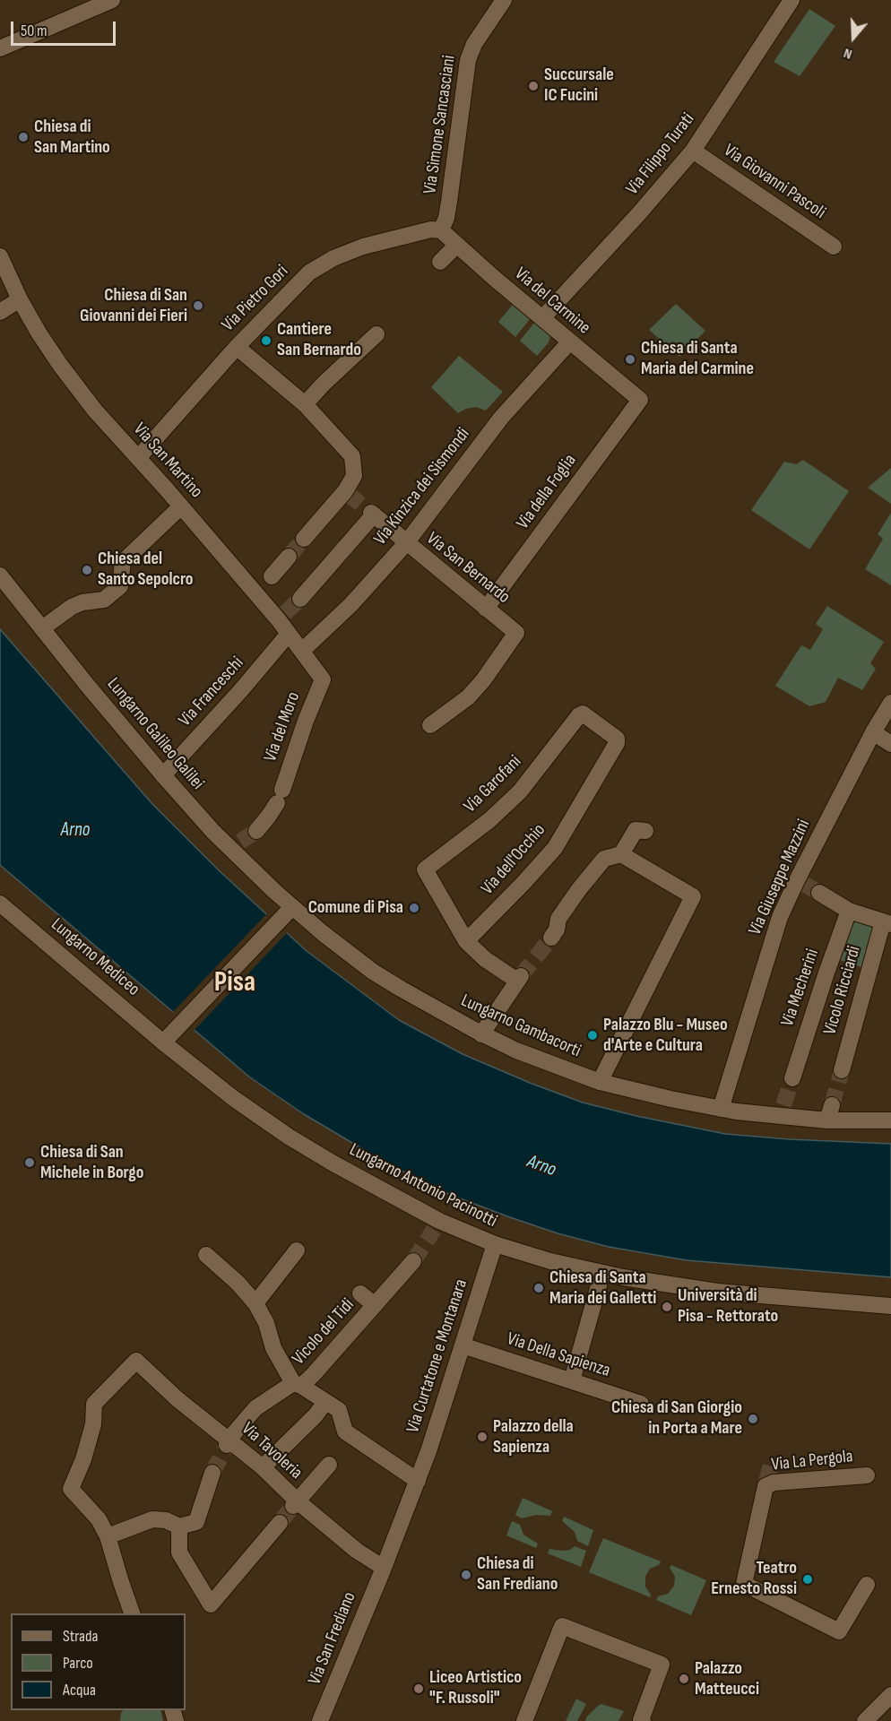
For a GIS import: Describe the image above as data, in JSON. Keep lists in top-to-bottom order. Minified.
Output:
{"streets":{"street":["Via Simone Sancasciani","Via Filippo Turati","Via Giovanni Pascoli","Via Pietro Gori","Via del Carmine","Via San Martino","Via Kinzica dei Sismondi","Via della Foglia","Via San Bernardo","Via Franceschi","Via del Moro","Lungarno Galileo Galilei","Via Garofani","Via dell'Occhio","Via Giuseppe Mazzini","Lungarno Mediceo","Via Mecherini","Vicolo Ricciardi","Lungarno Gambacorti","Lungarno Antonio Pacinotti","Vicolo del Tidi","Via Della Sapienza","Via Curtatone e Montanara","Via Tavoleria","Via La Pergola","Via San Frediano"]},"crossings":[["Via Simone Sancasciani","Via Pietro Gori"],["Via Simone Sancasciani","Via del Carmine"],["Via Filippo Turati","Via Giovanni Pascoli"],["Via Filippo Turati","Via del Carmine"],["Via Pietro Gori","Via del Carmine"],["Via Pietro Gori","Via San Martino"],["Via del Carmine","Via Kinzica dei Sismondi"],["Via del Carmine","Via della Foglia"],["Via San Martino","Via Kinzica dei Sismondi"],["Via San Martino","Via Franceschi"],["Via San Martino","Via del Moro"],["Via Kinzica dei Sismondi","Via San Bernardo"],["Via della Foglia","Via San Bernardo"],["Via Franceschi","Lungarno Galileo Galilei"],["Lungarno Galileo Galilei","Lungarno Gambacorti"],["Via Garofani","Via dell'Occhio"],["Via Giuseppe Mazzini","Lungarno Gambacorti"],["Lungarno Mediceo","Lungarno Antonio Pacinotti"],["Lungarno Antonio Pacinotti","Via Curtatone e Montanara"],["Vicolo del Tidi","Via Tavoleria"],["Via Della Sapienza","Via Curtatone e Montanara"],["Via Curtatone e Montanara","Via Tavoleria"],["Via Curtatone e Montanara","Via San Frediano"],["Via Tavoleria","Via San Frediano"]],"districts":["Pisa"],"water":["Arno"],"places":["Succursale IC Fucini","Chiesa di San Martino","Chiesa di San Giovanni dei Fieri","Cantiere San Bernardo","Chiesa di Santa Maria del Carmine","Chiesa del Santo Sepolcro","Comune di Pisa","Palazzo Blu - Museo d'Arte e Cultura","Chiesa di San Michele in Borgo","Chiesa di Santa Maria dei Galletti","Università di Pisa - Rettorato","Chiesa di San Giorgio in Porta a Mare","Palazzo della Sapienza","Chiesa di San Frediano","Teatro Ernesto Rossi","Palazzo Matteucci","Liceo Artistico \"F. Russoli\""],"legend":["Strada","Parco","Acqua"],"scale_bar":"50 m","north":"bottom"}
